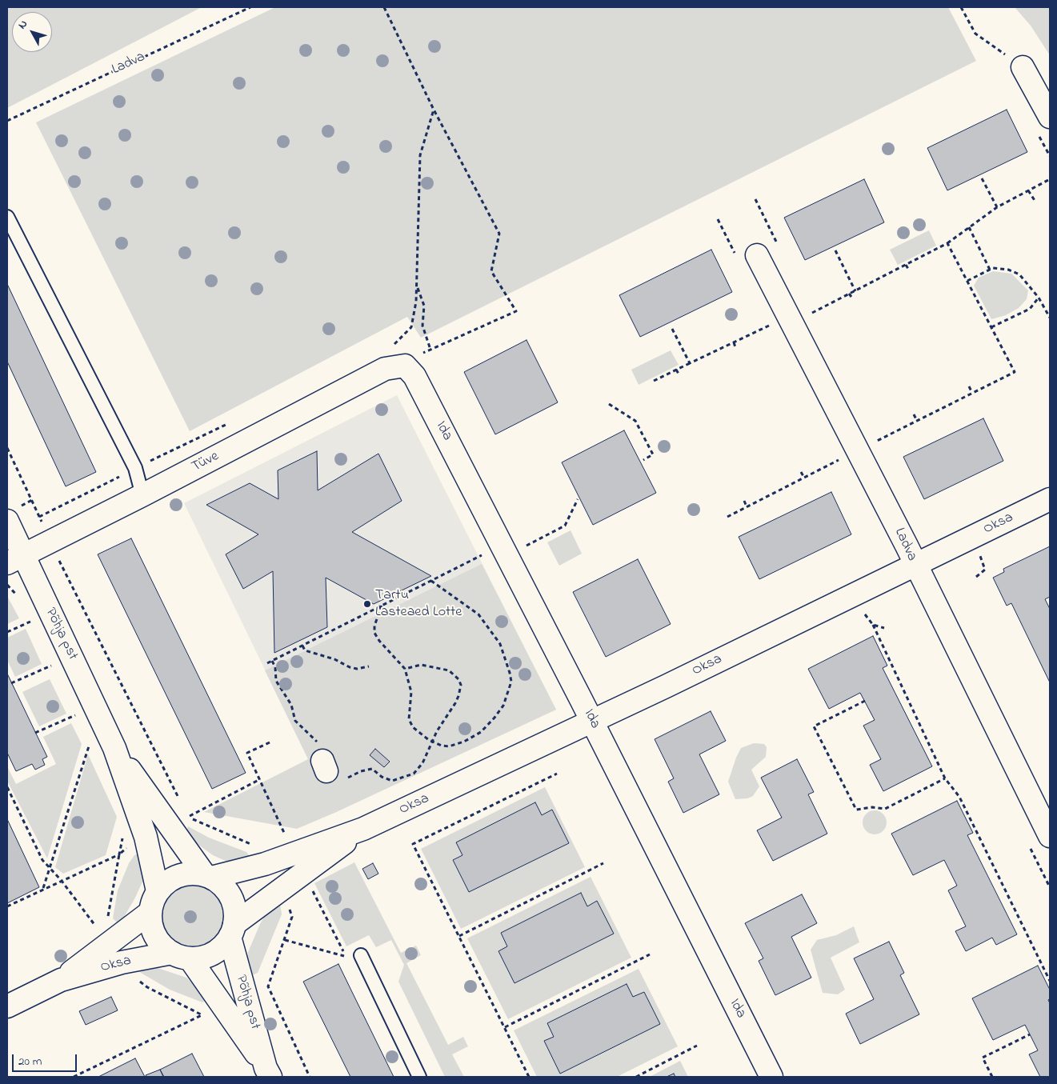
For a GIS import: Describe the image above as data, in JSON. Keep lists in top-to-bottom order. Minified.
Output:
{"streets":{"street":["Ladva","Ida","Tüve","Oksa","Põhja pst"]},"crossings":[["Ladva","Oksa"],["Ida","Tüve"],["Ida","Oksa"],["Tüve","Põhja pst"],["Oksa","Põhja pst"]],"places":["Tartu Lasteaed Lotte"],"scale_bar":"20 m","north":"top left"}
